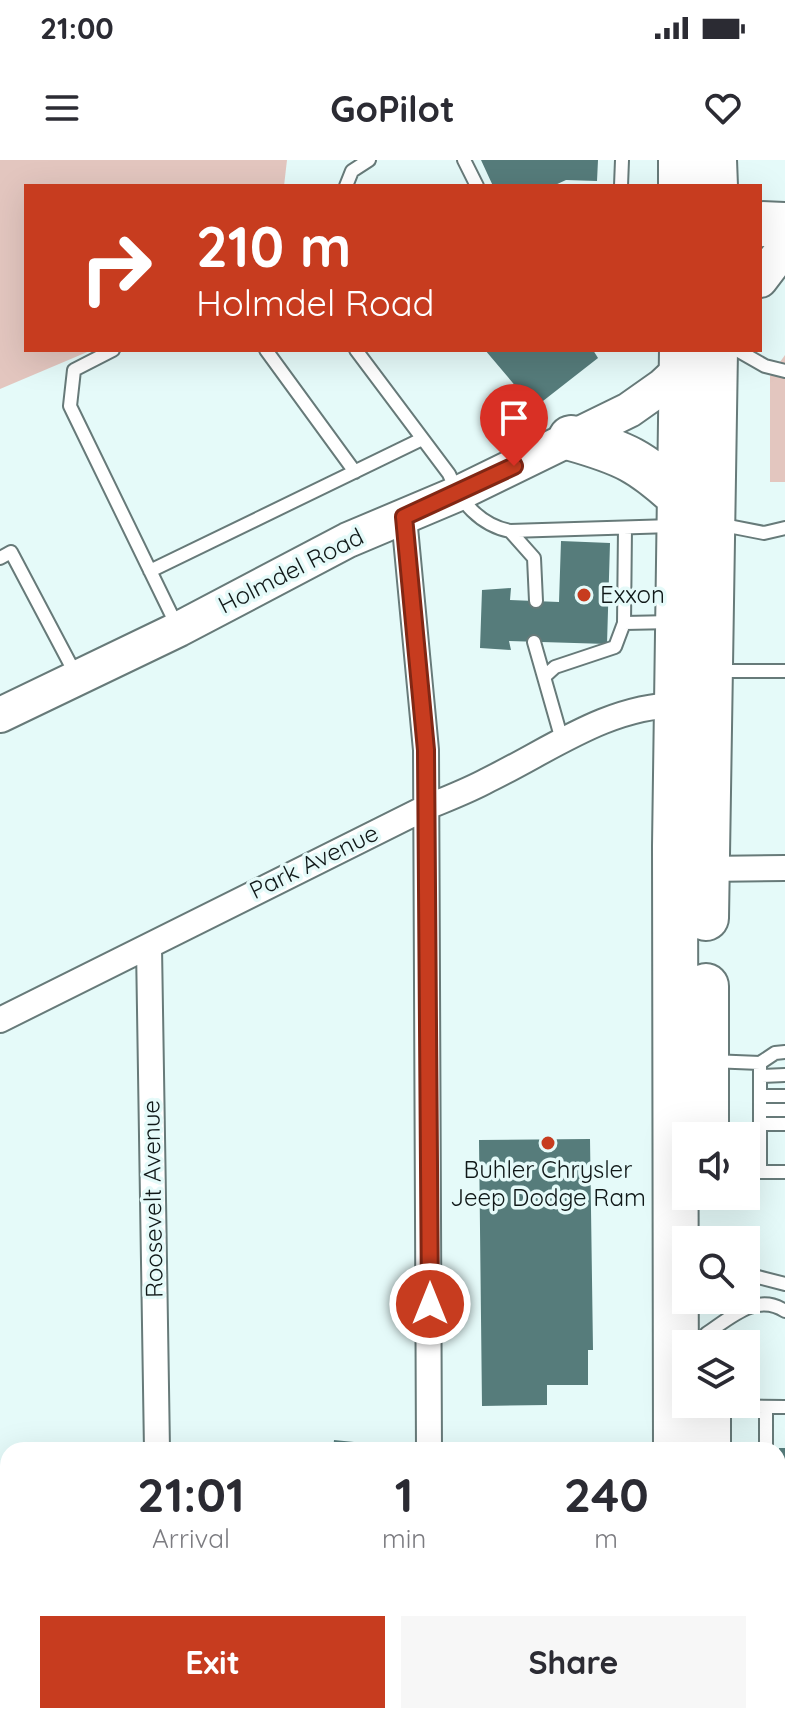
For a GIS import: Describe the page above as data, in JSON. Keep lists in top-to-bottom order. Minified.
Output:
{"streets":{"main road":["Holmdel Road"],"street":["Park Avenue","Roosevelt Avenue"]},"crossings":[["Park Avenue","Roosevelt Avenue"]],"places":["Exxon","Buhler Chrysler Jeep Dodge Ram"],"page":{"status":"21:00","header":"GoPilot","turn":["210 m","Holmdel Road"],"eta":["21:01","Arrival","1","min","240","m"],"buttons":["Exit","Share"]}}
